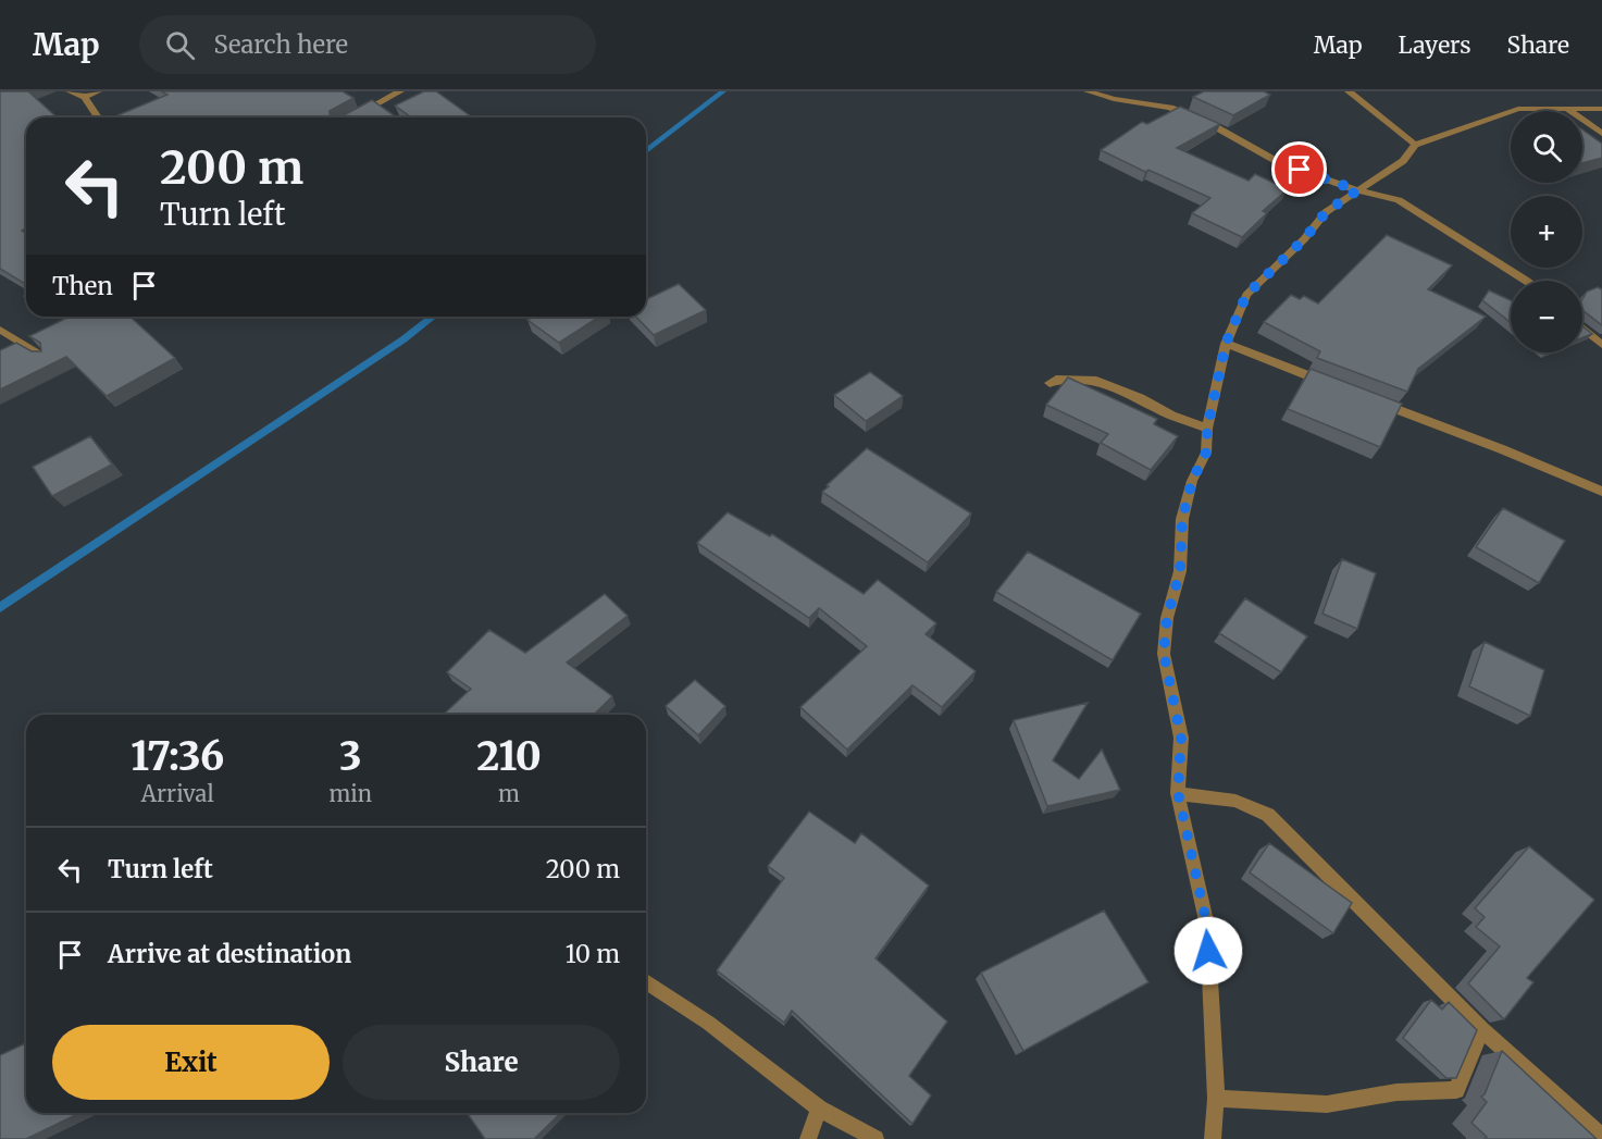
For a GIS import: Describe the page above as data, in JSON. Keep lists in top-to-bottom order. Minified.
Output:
{"page":{"header":"Map","search":"Search here","nav":["Map","Layers","Share"],"map_buttons":["+","−"],"turn":["200 m","Turn left"],"then":"Then","eta":["17:36","Arrival","3","min","210","m"],"list":[{"name":"Turn left","value":"200 m"},{"name":"Arrive at destination","value":"10 m"}],"buttons":["Exit","Share"]}}
